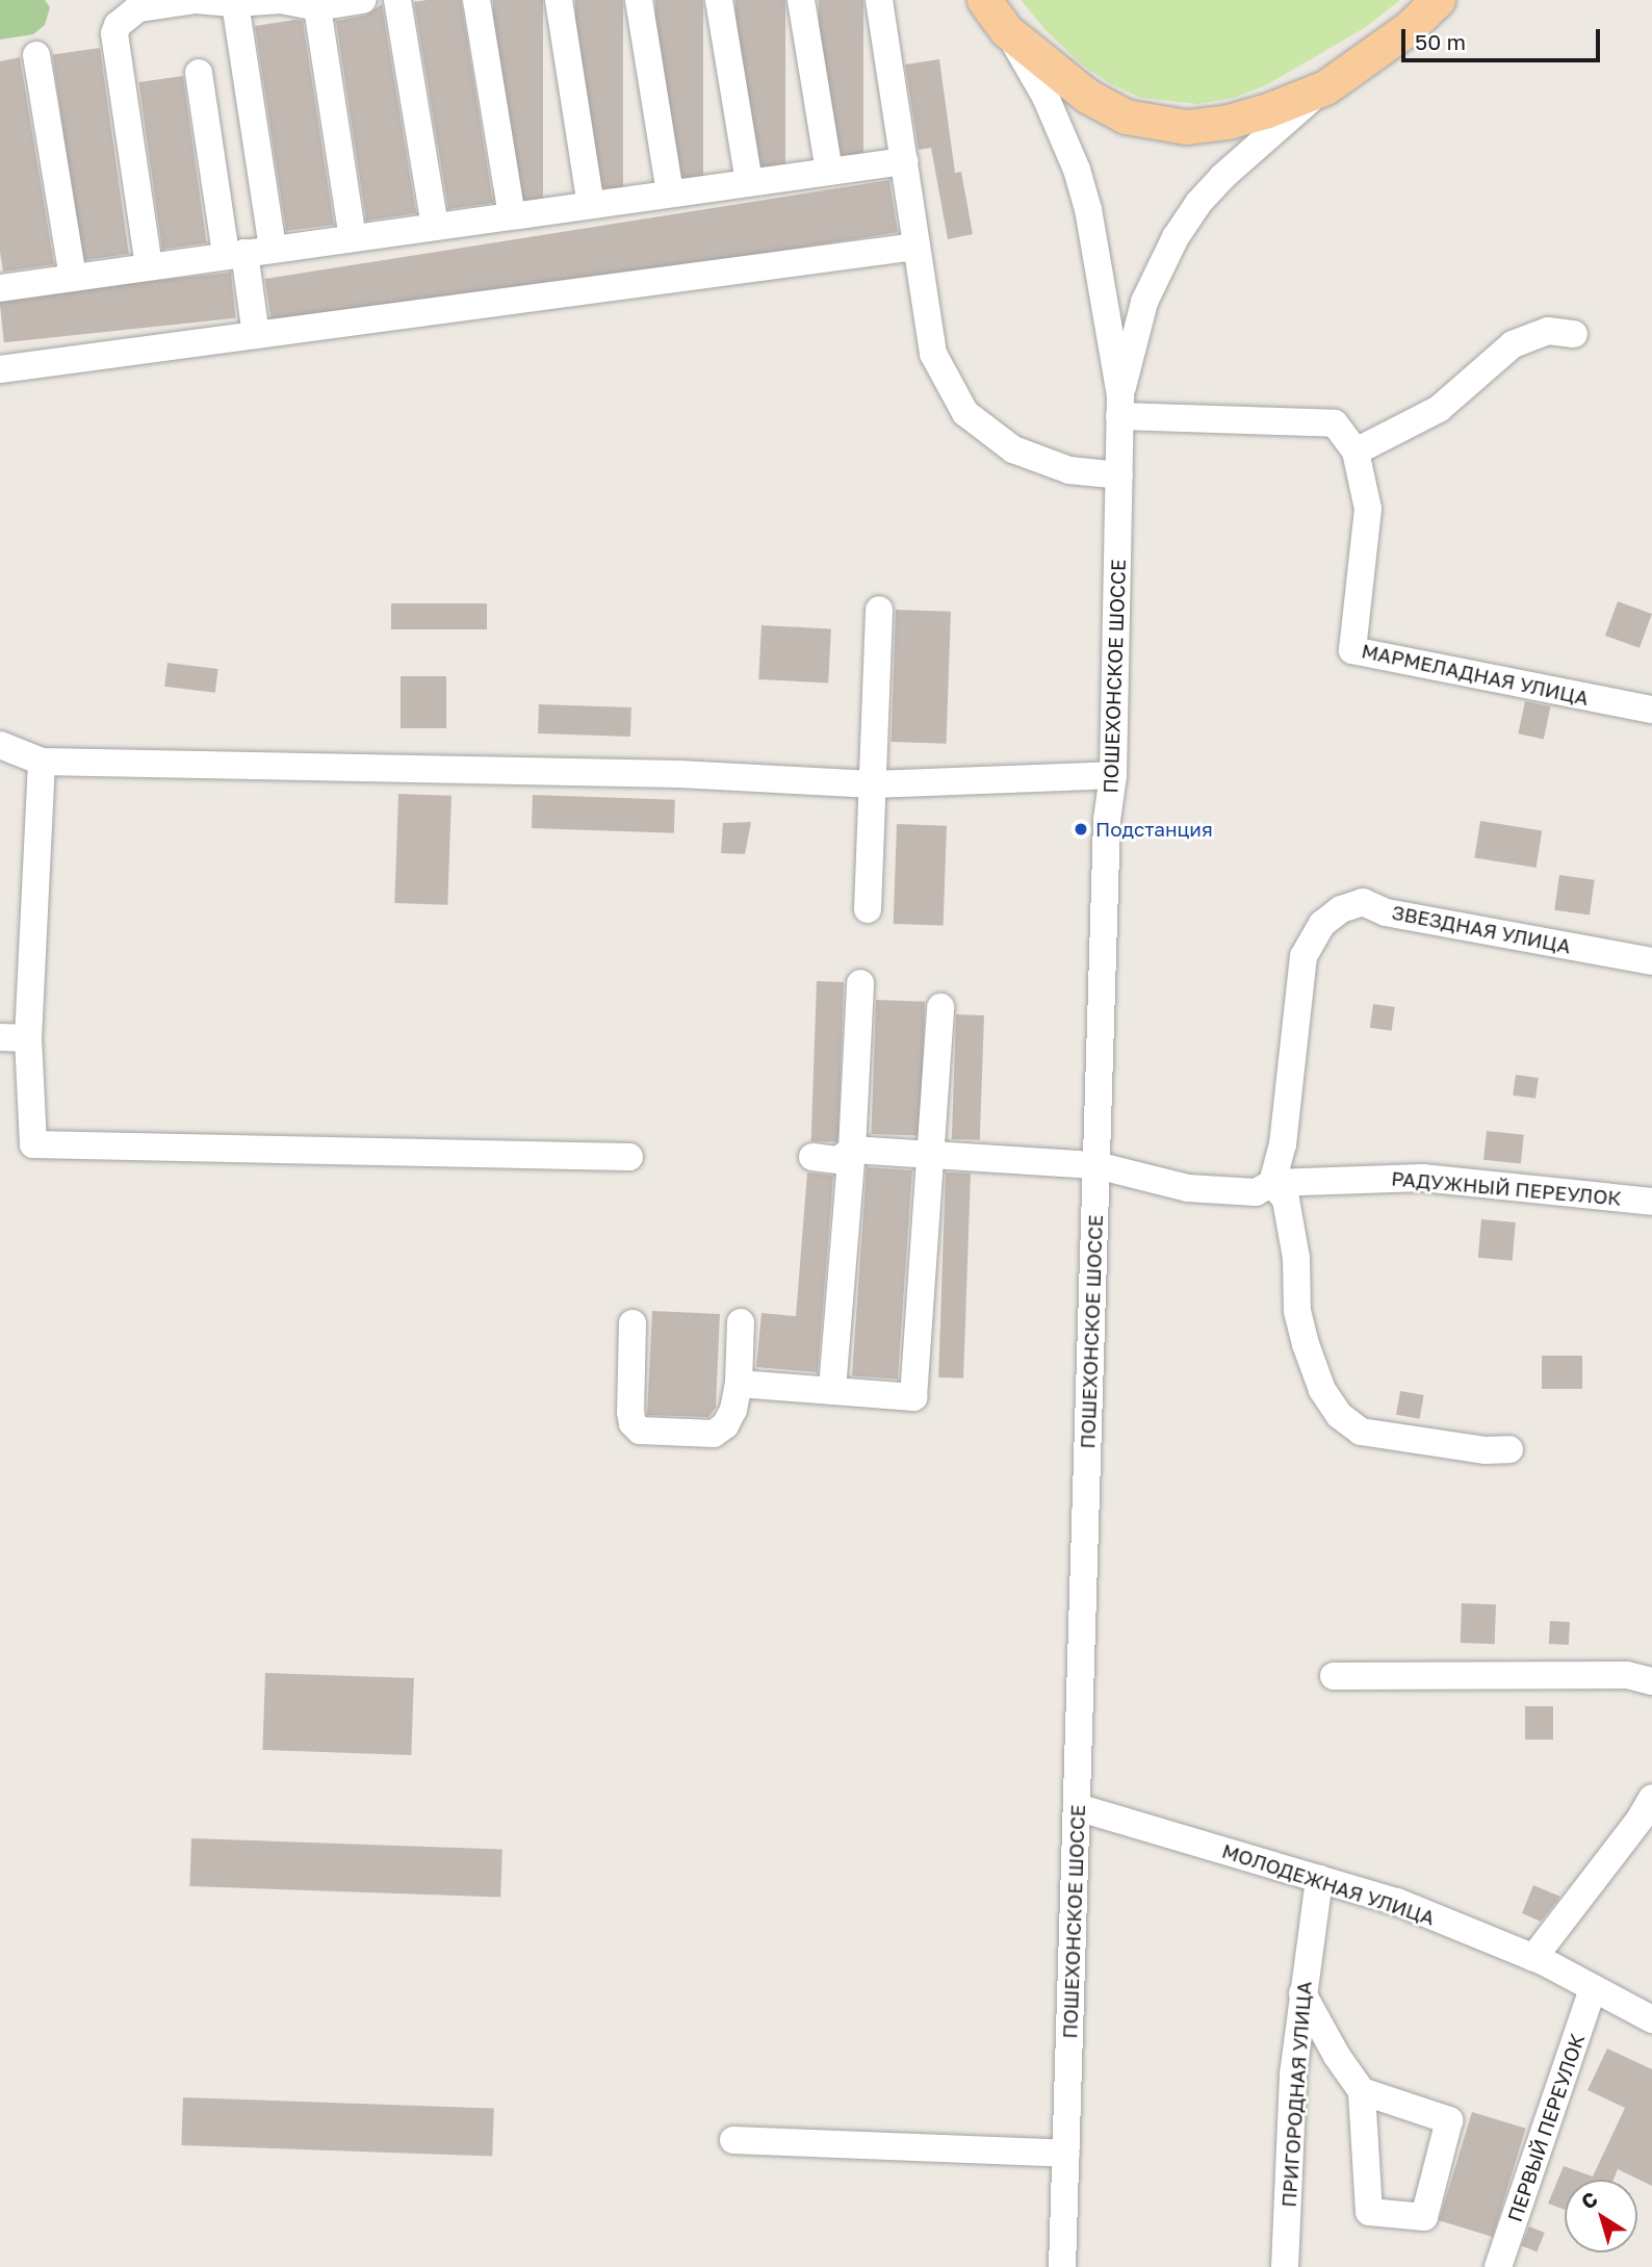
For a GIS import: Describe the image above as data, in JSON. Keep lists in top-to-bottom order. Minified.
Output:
{"streets":{"street":["МАРМЕЛАДНАЯ УЛИЦА","ПОШЕХОНСКОЕ ШОССЕ","ЗВЕЗДНАЯ УЛИЦА","РАДУЖНЫЙ ПЕРЕУЛОК","МОЛОДЕЖНАЯ УЛИЦА","ПРИГОРОДНАЯ УЛИЦА","ПЕРВЫЙ ПЕРЕУЛОК"]},"crossings":[["МАРМЕЛАДНАЯ УЛИЦА","ПОШЕХОНСКОЕ ШОССЕ"],["ПОШЕХОНСКОЕ ШОССЕ","РАДУЖНЫЙ ПЕРЕУЛОК"],["ПОШЕХОНСКОЕ ШОССЕ","МОЛОДЕЖНАЯ УЛИЦА"],["ЗВЕЗДНАЯ УЛИЦА","РАДУЖНЫЙ ПЕРЕУЛОК"],["МОЛОДЕЖНАЯ УЛИЦА","ПРИГОРОДНАЯ УЛИЦА"],["МОЛОДЕЖНАЯ УЛИЦА","ПЕРВЫЙ ПЕРЕУЛОК"]],"places":["Подстанция"],"scale_bar":"50 m","north":"top left"}
